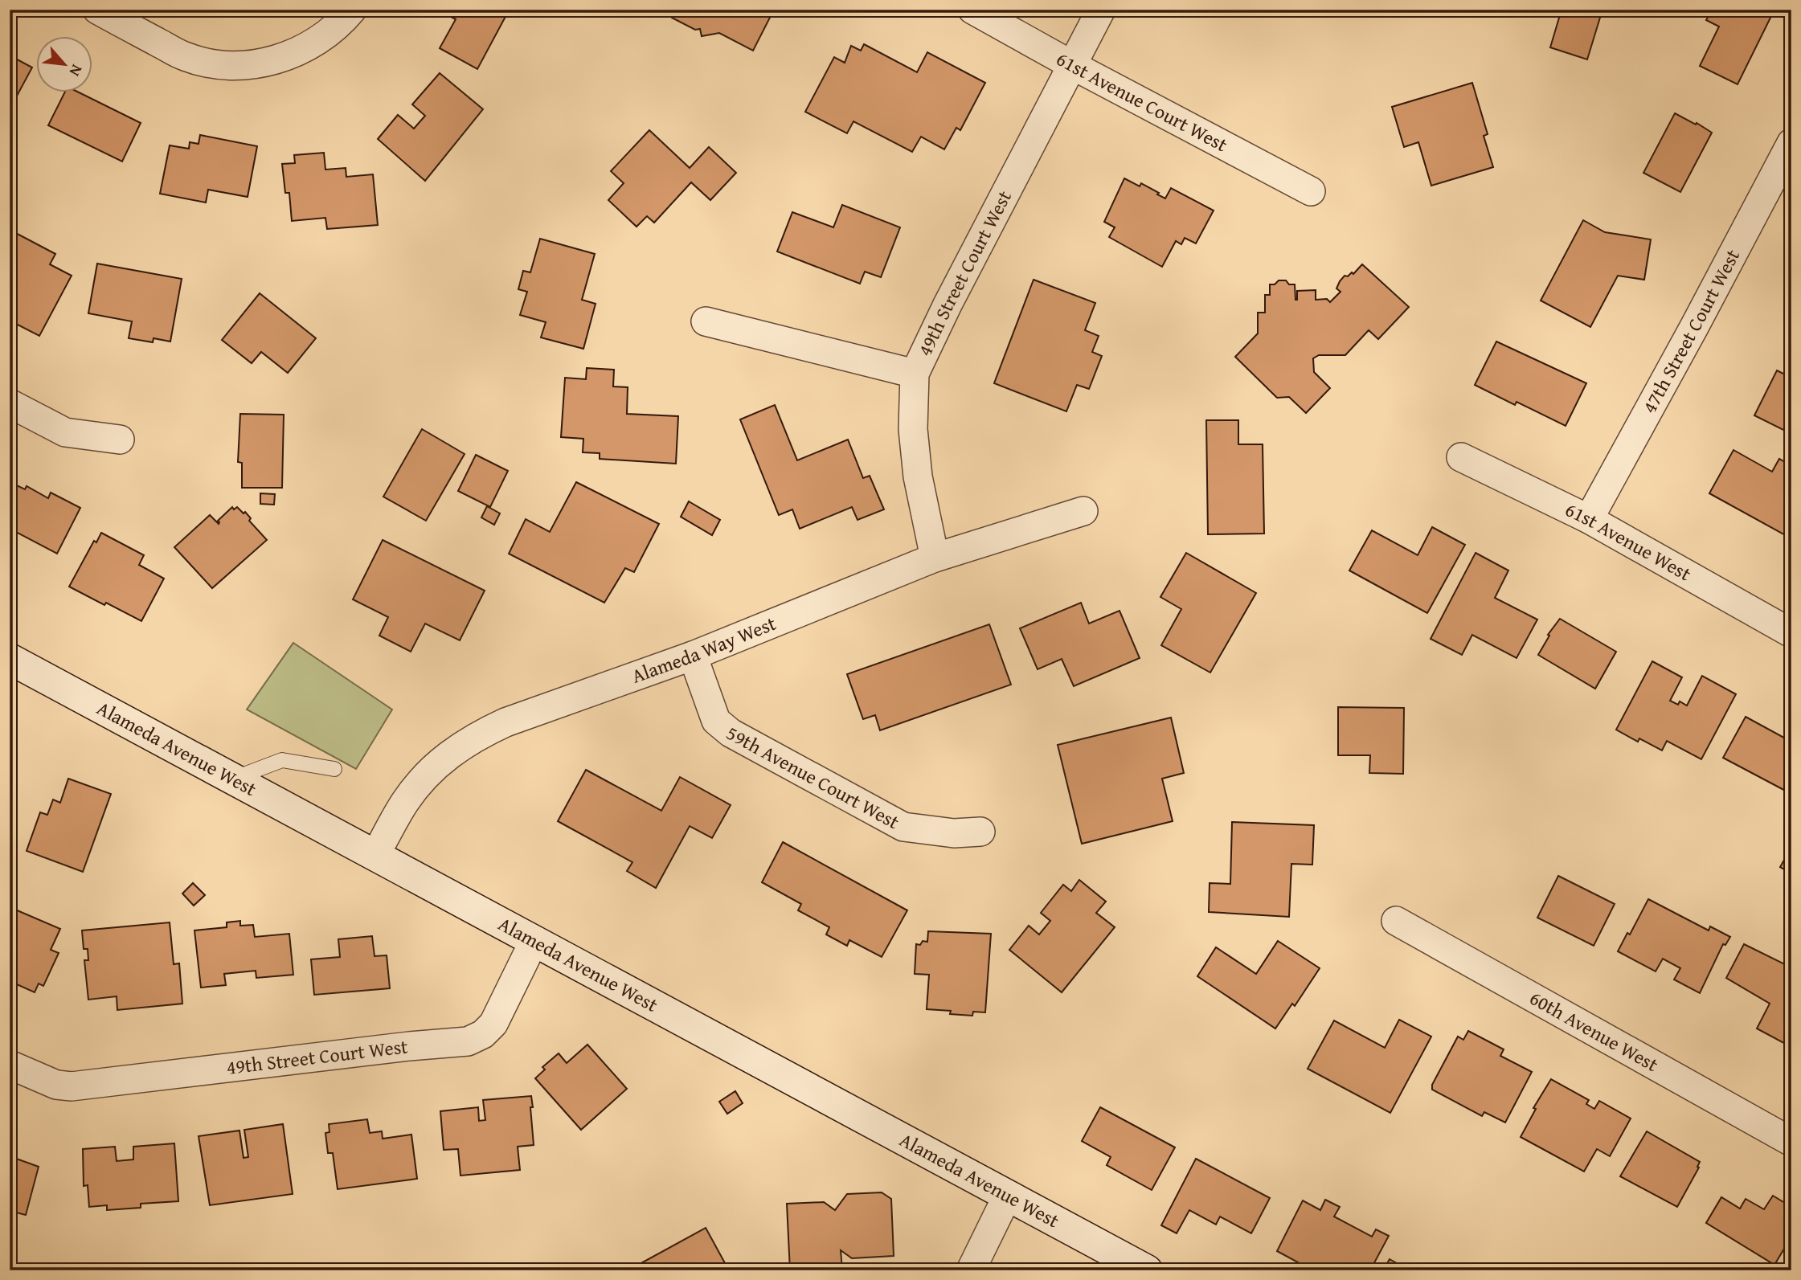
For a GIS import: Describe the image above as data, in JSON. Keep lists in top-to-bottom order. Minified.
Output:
{"streets":{"street":["61st Avenue Court West","49th Street Court West","47th Street Court West","61st Avenue West","Alameda Way West","Alameda Avenue West","59th Avenue Court West","60th Avenue West"]},"crossings":[["61st Avenue Court West","49th Street Court West"],["49th Street Court West","Alameda Way West"],["49th Street Court West","Alameda Avenue West"],["47th Street Court West","61st Avenue West"],["Alameda Way West","Alameda Avenue West"],["Alameda Way West","59th Avenue Court West"]],"north":"bottom right"}
